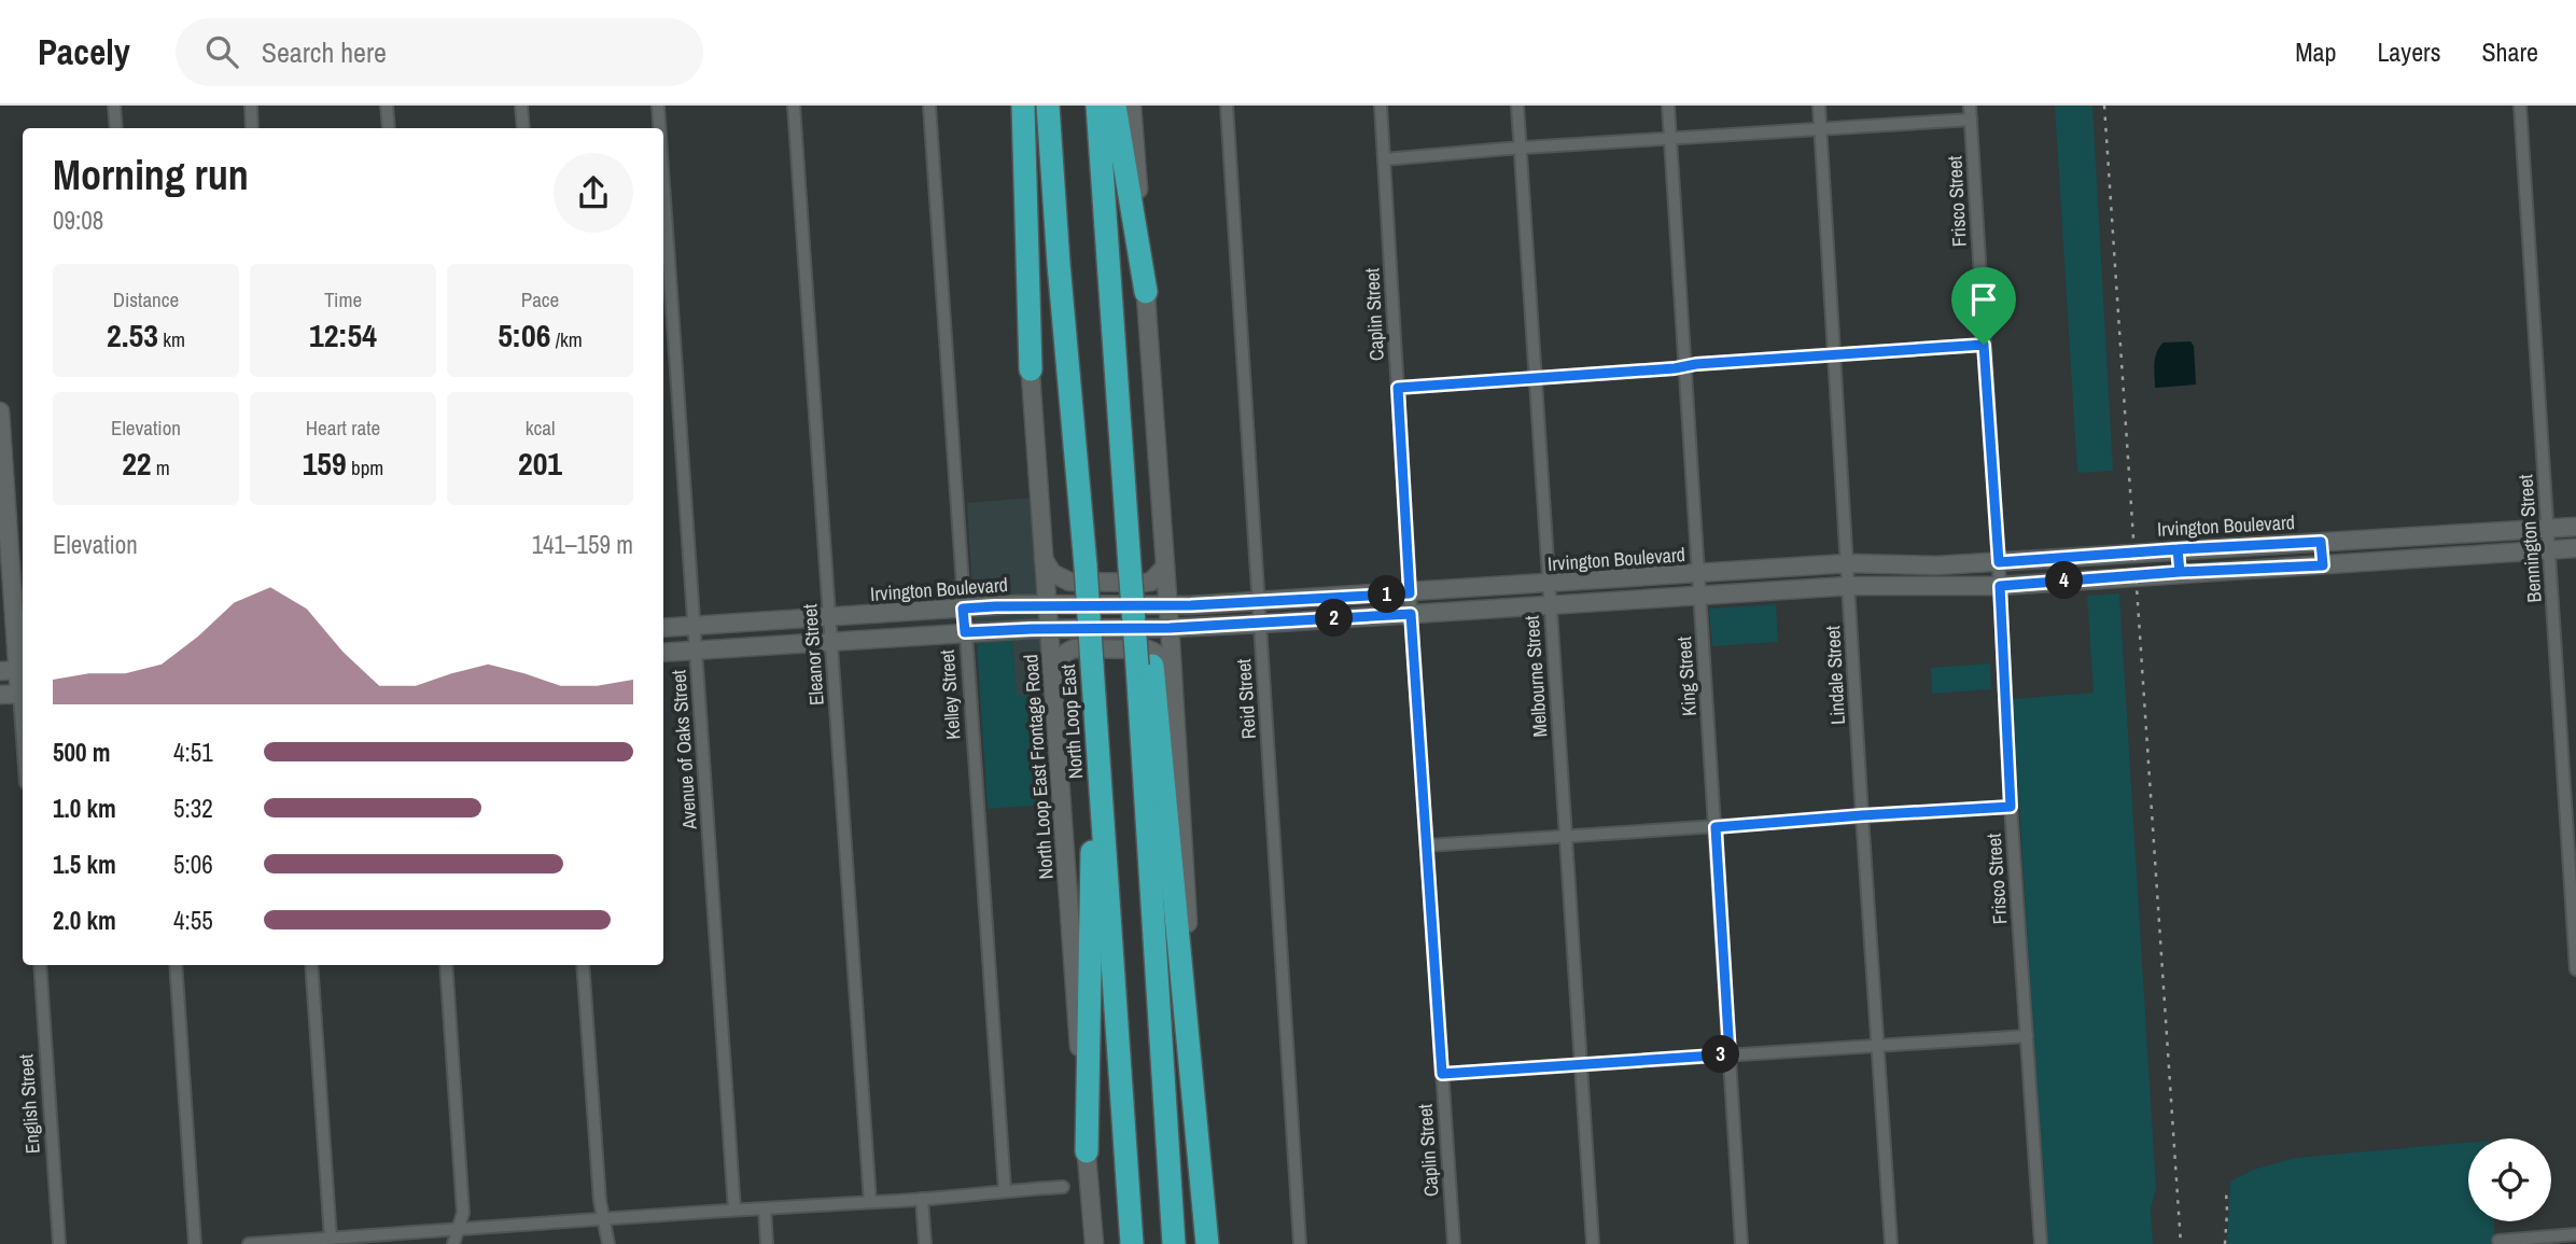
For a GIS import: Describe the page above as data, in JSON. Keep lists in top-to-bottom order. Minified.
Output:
{"streets":{"highway":["North Loop East"],"main road":["Irvington Boulevard","North Loop East Frontage Road"],"street":["Frisco Street","Caplin Street","Bennington Street","Eleanor Street","Lindale Street","Melbourne Street","King Street","Kelley Street","Reid Street","Avenue of Oaks Street","English Street"]},"crossings":[["Frisco Street","Irvington Boulevard"],["Caplin Street","Irvington Boulevard"],["Irvington Boulevard","Bennington Street"],["Irvington Boulevard","Eleanor Street"],["Irvington Boulevard","Lindale Street"],["Irvington Boulevard","Melbourne Street"],["Irvington Boulevard","King Street"],["Irvington Boulevard","Kelley Street"],["Irvington Boulevard","Reid Street"],["Irvington Boulevard","Avenue of Oaks Street"],["Irvington Boulevard","North Loop East Frontage Road"]],"page":{"header":"Pacely","search":"Search here","nav":["Map","Layers","Share"],"heading":["Morning run","09:08"],"stats":[["Distance","2.53 km"],["Time","12:54"],["Pace","5:06 /km"],["Elevation","22 m"],["Heart rate","159 bpm"],["kcal","201"]],"chart":["Elevation","141–159 m"],"pins":["4","1","2","3"],"list":[{"name":"500 m","note":"4:51"},{"name":"1.0 km","note":"5:32"},{"name":"1.5 km","note":"5:06"},{"name":"2.0 km","note":"4:55"}]}}
